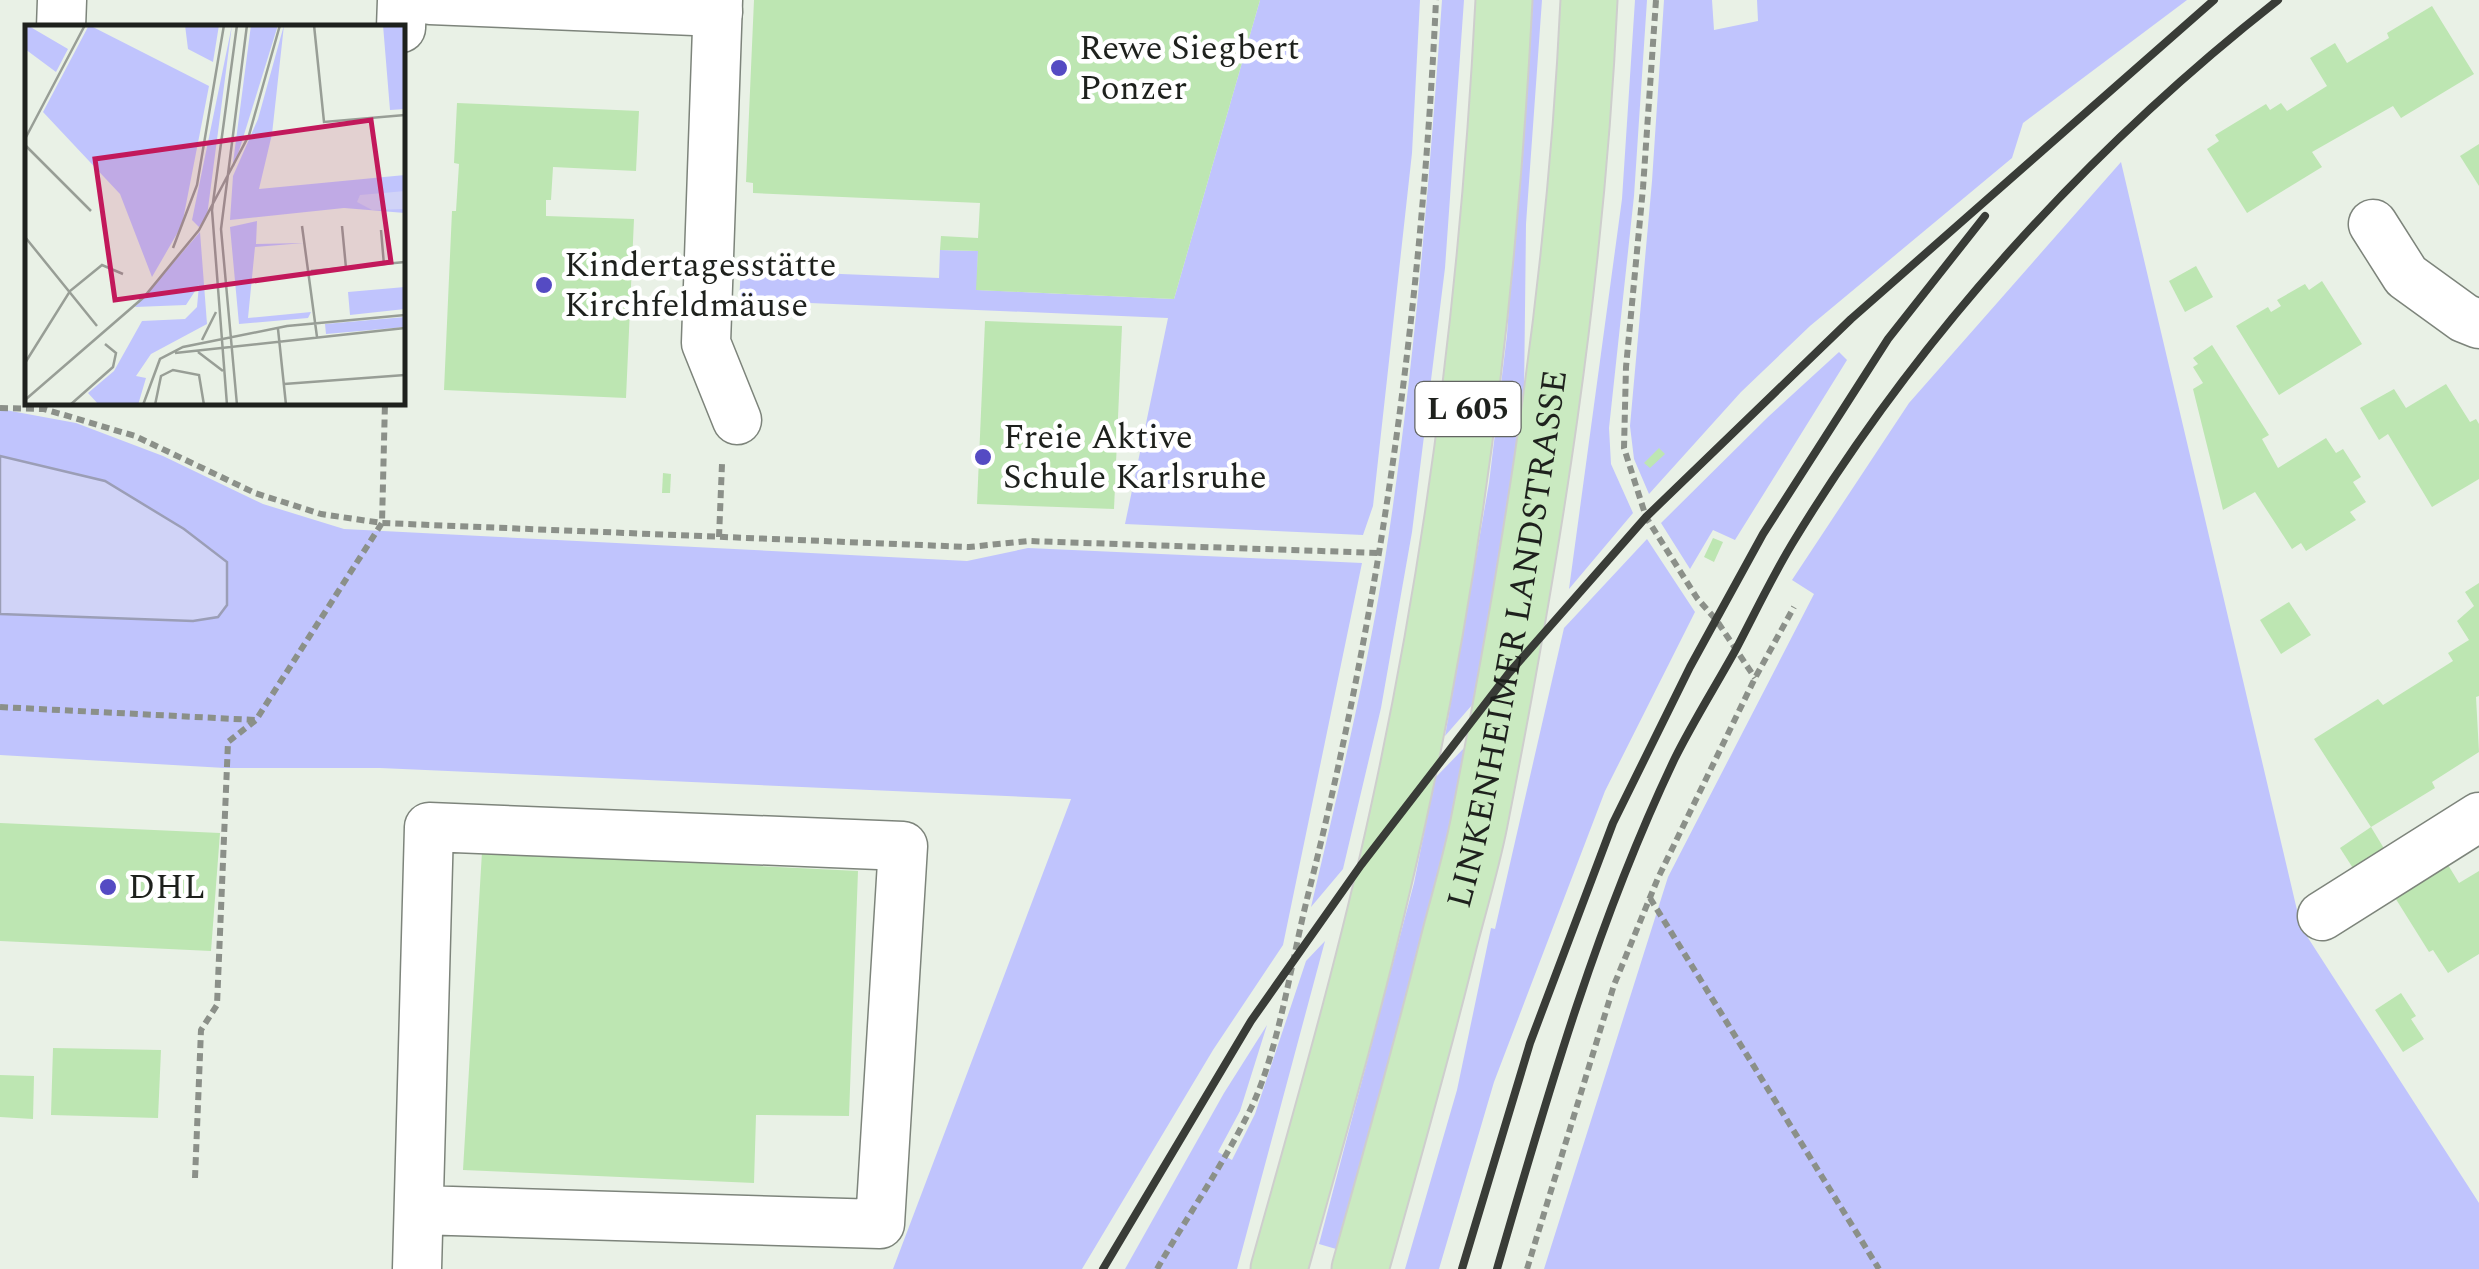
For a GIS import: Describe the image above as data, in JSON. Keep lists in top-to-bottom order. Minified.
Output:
{"streets":{"main road":["L 605","LINKENHEIMER LANDSTRASSE"]},"places":["Rewe Siegbert Ponzer","Kindertagesstätte Kirchfeldmäuse","Freie Aktive Schule Karlsruhe","DHL"]}
